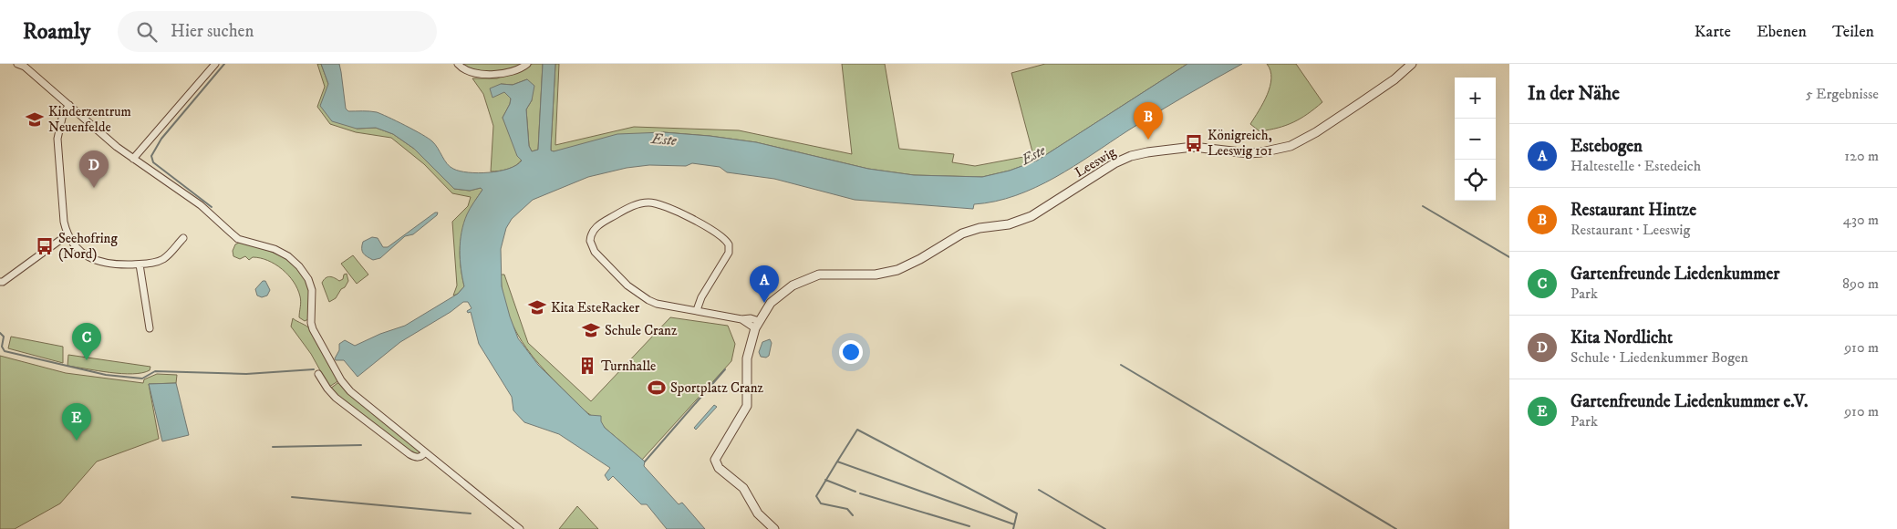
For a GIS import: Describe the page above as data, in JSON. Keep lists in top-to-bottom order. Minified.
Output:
{"streets":{"street":["Leeswig"]},"water":["Este"],"places":{"school or university":["Kinderzentrum Neuenfelde","Kita EsteRacker","Schule Cranz"],"bus stop":["Königreich, Leeswig 101","Seehofring (Nord)"],"building":["Turnhalle"],"sports":["Sportplatz Cranz"]},"page":{"header":"Roamly","search":"Hier suchen","nav":["Karte","Ebenen","Teilen"],"heading":["In der Nähe","5 Ergebnisse"],"map_buttons":["+","−"],"pins":["B","D","A","C","E"],"list":[{"mark":"A","name":"Estebogen","note":"Haltestelle · Estedeich","value":"120 m"},{"mark":"B","name":"Restaurant Hintze","note":"Restaurant · Leeswig","value":"430 m"},{"mark":"C","name":"Gartenfreunde Liedenkummer","note":"Park","value":"890 m"},{"mark":"D","name":"Kita Nordlicht","note":"Schule · Liedenkummer Bogen","value":"910 m"},{"mark":"E","name":"Gartenfreunde Liedenkummer e.V.","note":"Park","value":"910 m"}]}}
